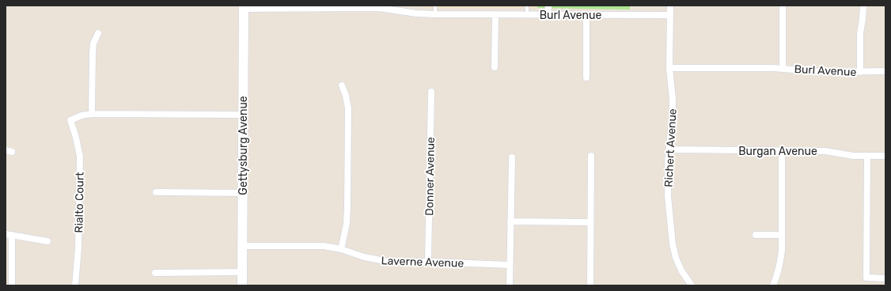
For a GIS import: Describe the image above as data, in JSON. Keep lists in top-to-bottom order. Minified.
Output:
{"streets":{"street":["Burl Avenue","Gettysburg Avenue","Richert Avenue","Burgan Avenue","Donner Avenue","Rialto Court","Laverne Avenue"]},"crossings":[["Burl Avenue","Gettysburg Avenue"],["Burl Avenue","Richert Avenue"],["Gettysburg Avenue","Laverne Avenue"],["Richert Avenue","Burgan Avenue"],["Donner Avenue","Laverne Avenue"]]}
